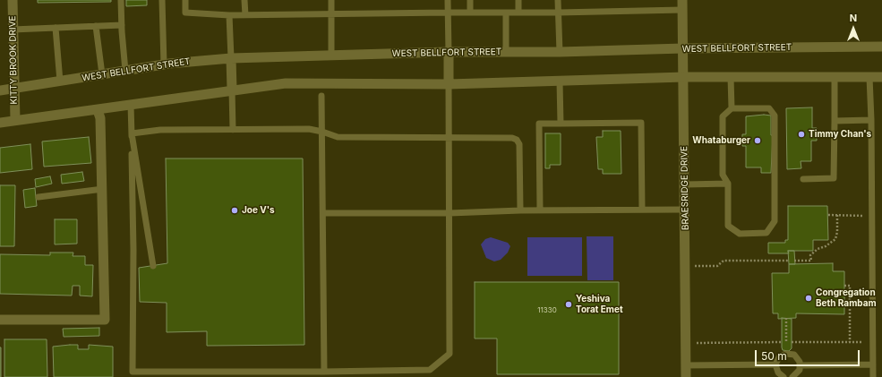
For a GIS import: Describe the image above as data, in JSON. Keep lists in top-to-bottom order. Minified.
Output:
{"streets":{"main road":["WEST BELLFORT STREET","KITTY BROOK DRIVE","BRAESRIDGE DRIVE"]},"crossings":[["WEST BELLFORT STREET","KITTY BROOK DRIVE"],["WEST BELLFORT STREET","BRAESRIDGE DRIVE"]],"places":["Timmy Chan's","Whataburger","Joe V's","Congregation Beth Rambam","Yeshiva Torat Emet"],"house_numbers":["11330"],"scale_bar":"50 m","north":"top"}
